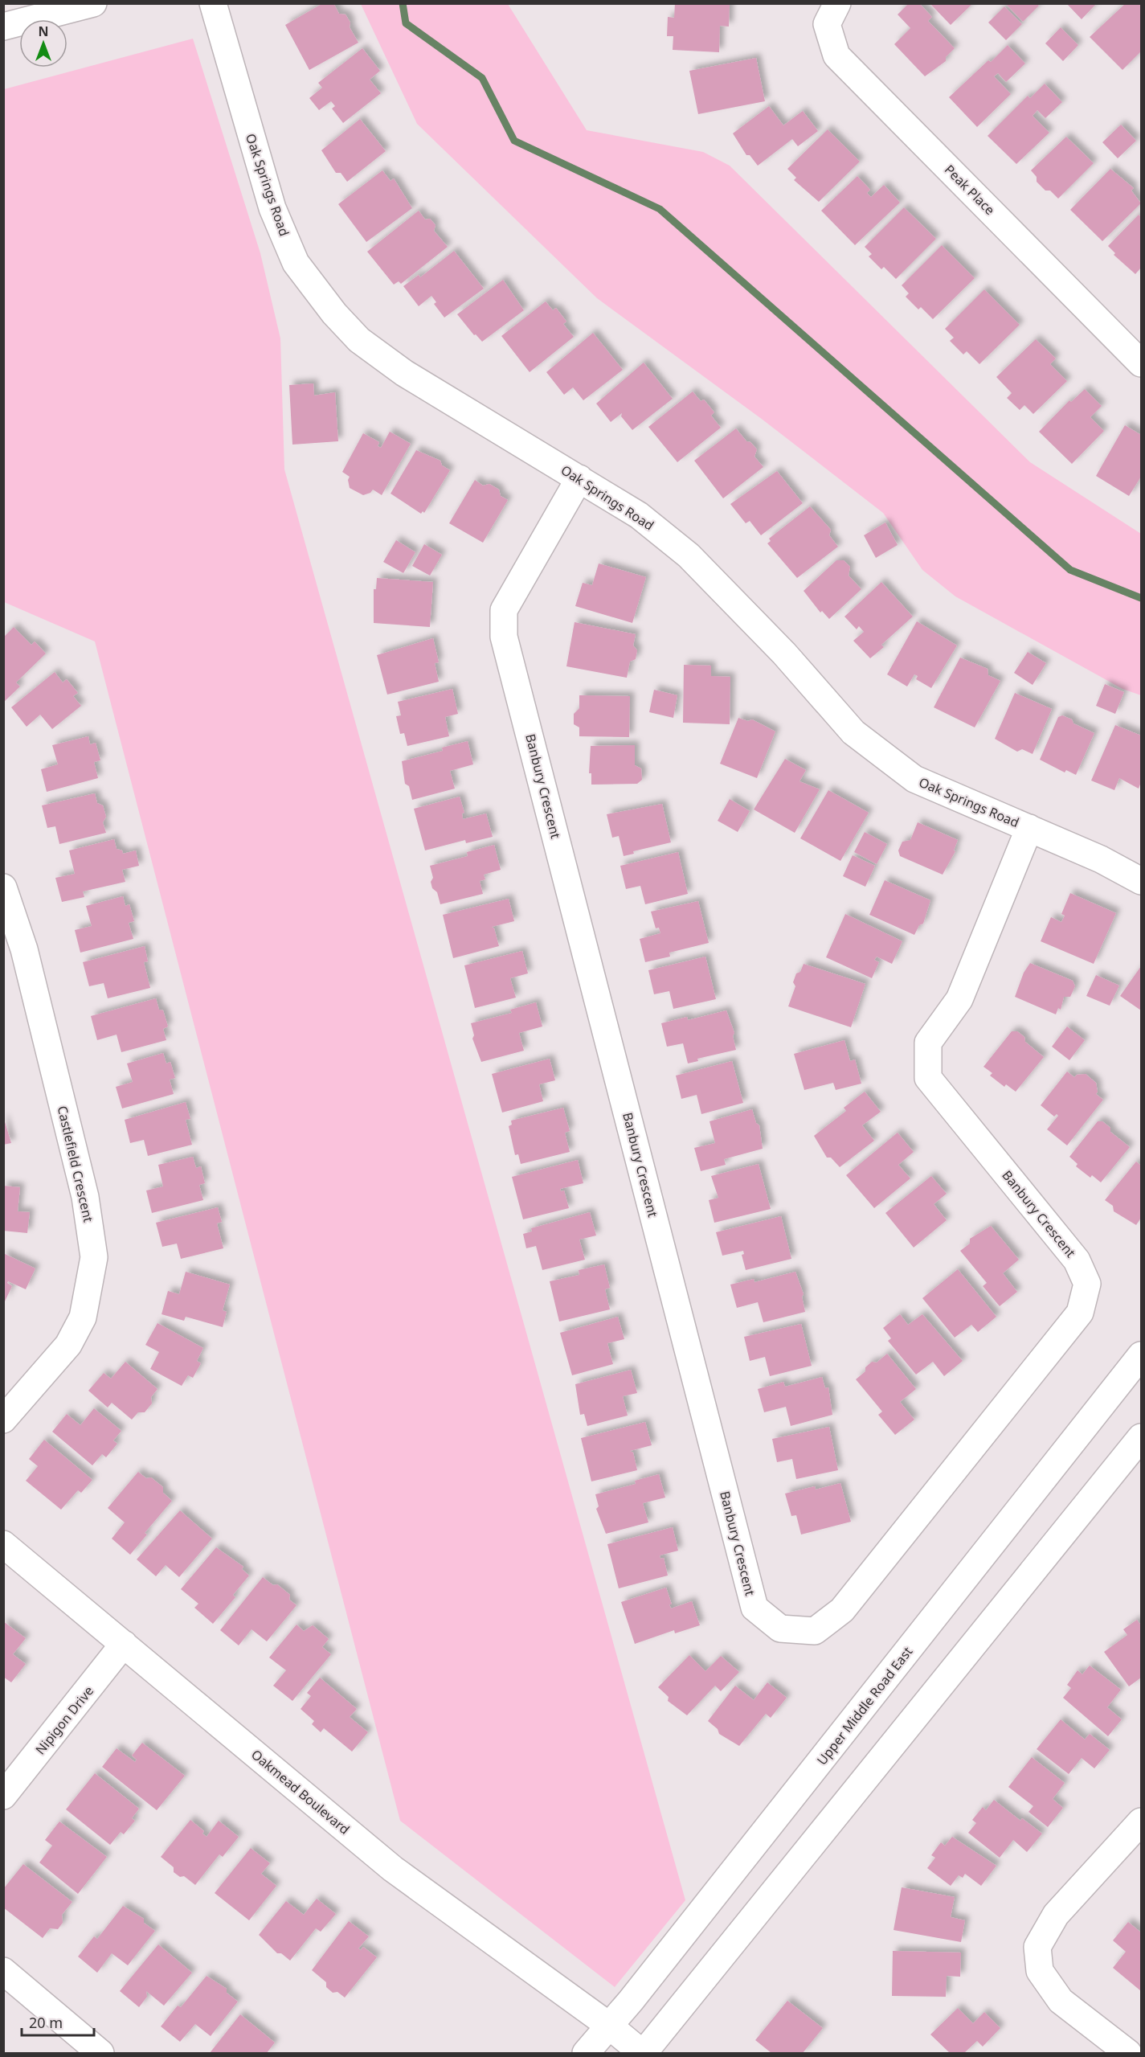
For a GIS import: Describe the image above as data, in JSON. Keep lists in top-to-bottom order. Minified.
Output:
{"streets":{"street":["Oak Springs Road","Peak Place","Banbury Crescent","Castlefield Crescent","Upper Middle Road East","Nipigon Drive","Oakmead Boulevard"]},"crossings":[["Oak Springs Road","Banbury Crescent"],["Upper Middle Road East","Oakmead Boulevard"],["Nipigon Drive","Oakmead Boulevard"]],"scale_bar":"20 m","north":"top"}
